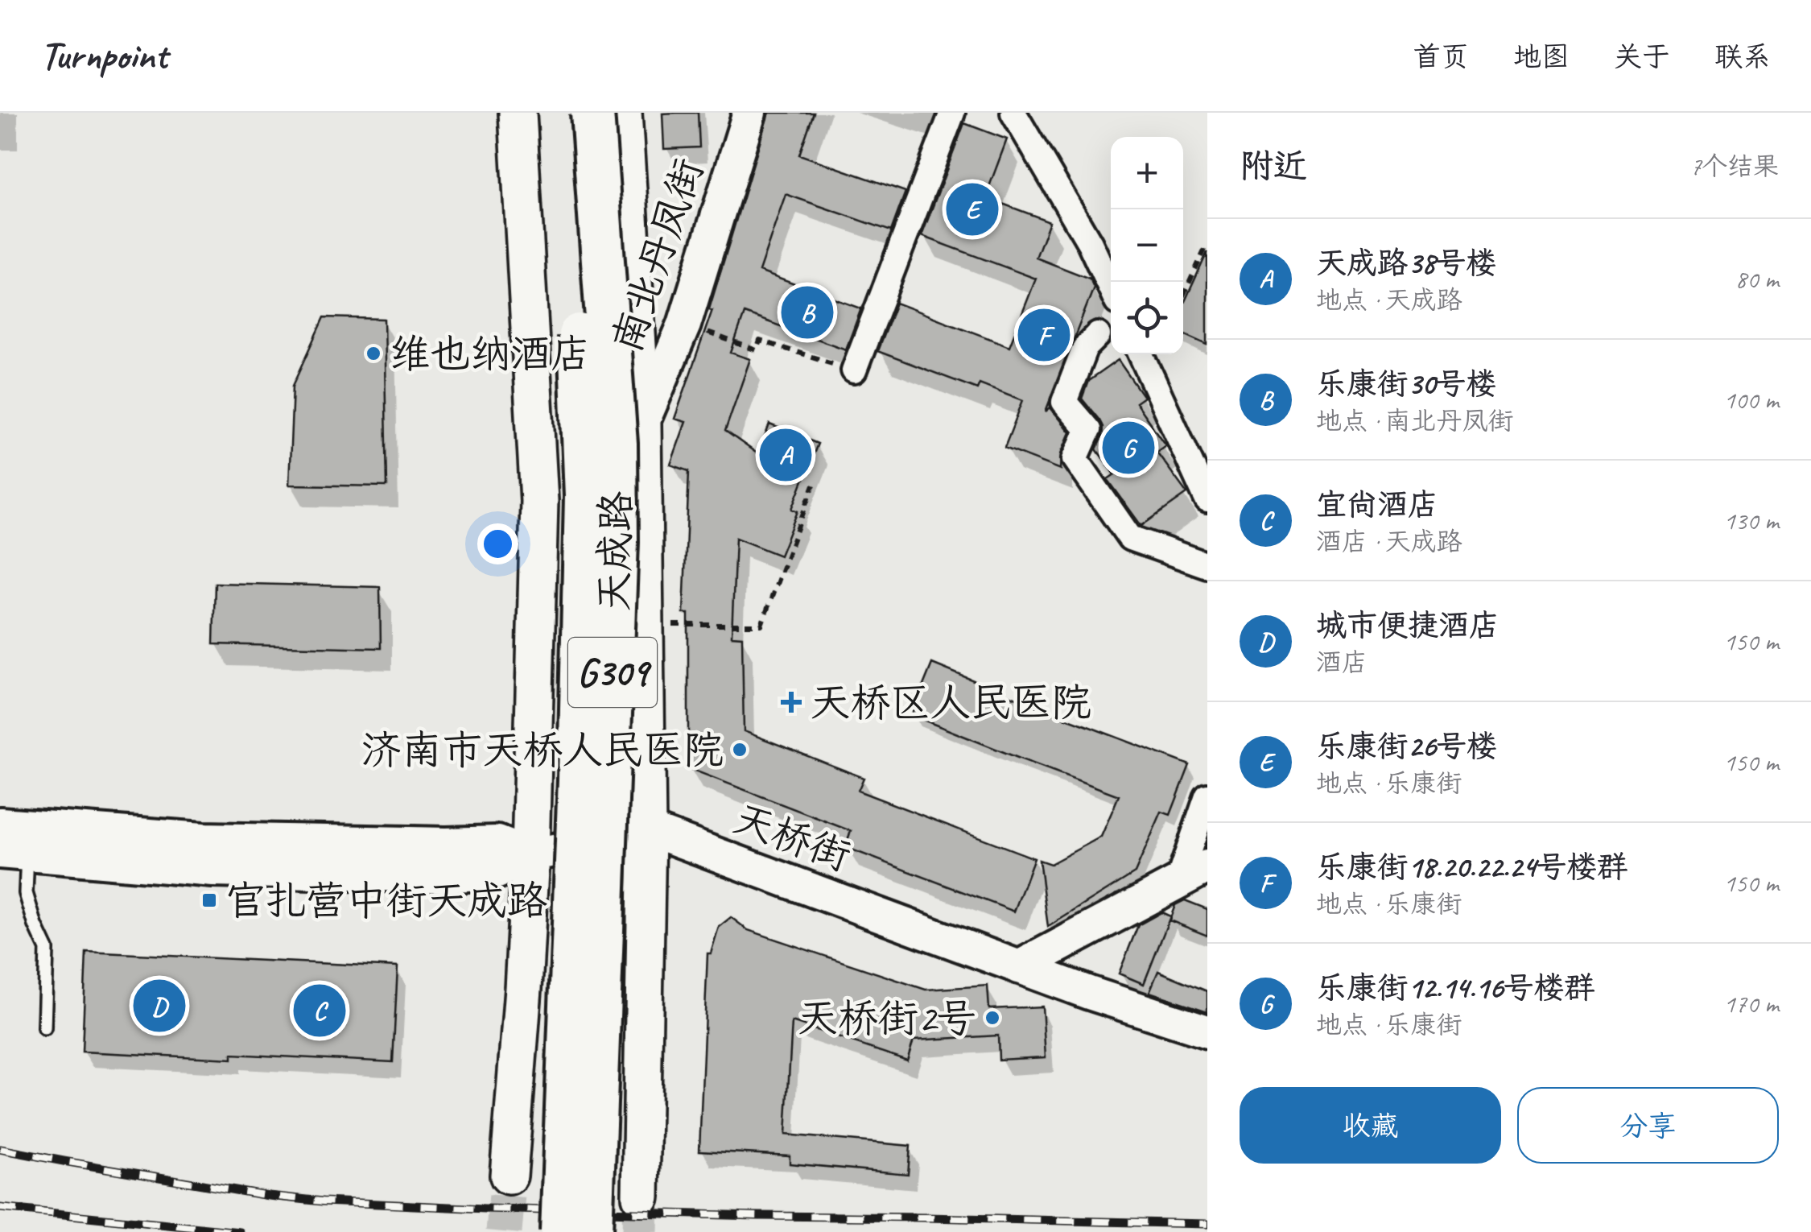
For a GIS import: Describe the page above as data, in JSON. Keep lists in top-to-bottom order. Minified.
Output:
{"streets":{"highway":["天成路","G309"],"street":["南北丹凤街","天桥街"]},"crossings":[["南北丹凤街","天成路"],["天成路","天桥街"]],"places":{"other":["维也纳酒店","济南市天桥人民医院","天桥街2号"],"health":["天桥区人民医院"],"transit":["官扎营中街天成路"]},"page":{"header":"Turnpoint","nav":["首页","地图","关于","联系"],"heading":["附近","7个结果"],"map_buttons":["+","−"],"pins":["E","B","F","G","A","D","C"],"list":[{"mark":"A","name":"天成路38号楼","note":"地点 · 天成路","value":"80 m"},{"mark":"B","name":"乐康街30号楼","note":"地点 · 南北丹凤街","value":"100 m"},{"mark":"C","name":"宜尚酒店","note":"酒店 · 天成路","value":"130 m"},{"mark":"D","name":"城市便捷酒店","note":"酒店","value":"150 m"},{"mark":"E","name":"乐康街26号楼","note":"地点 · 乐康街","value":"150 m"},{"mark":"F","name":"乐康街18.20.22.24号楼群","note":"地点 · 乐康街","value":"150 m"},{"mark":"G","name":"乐康街12.14.16号楼群","note":"地点 · 乐康街","value":"170 m"}],"buttons":["收藏","分享"]}}
